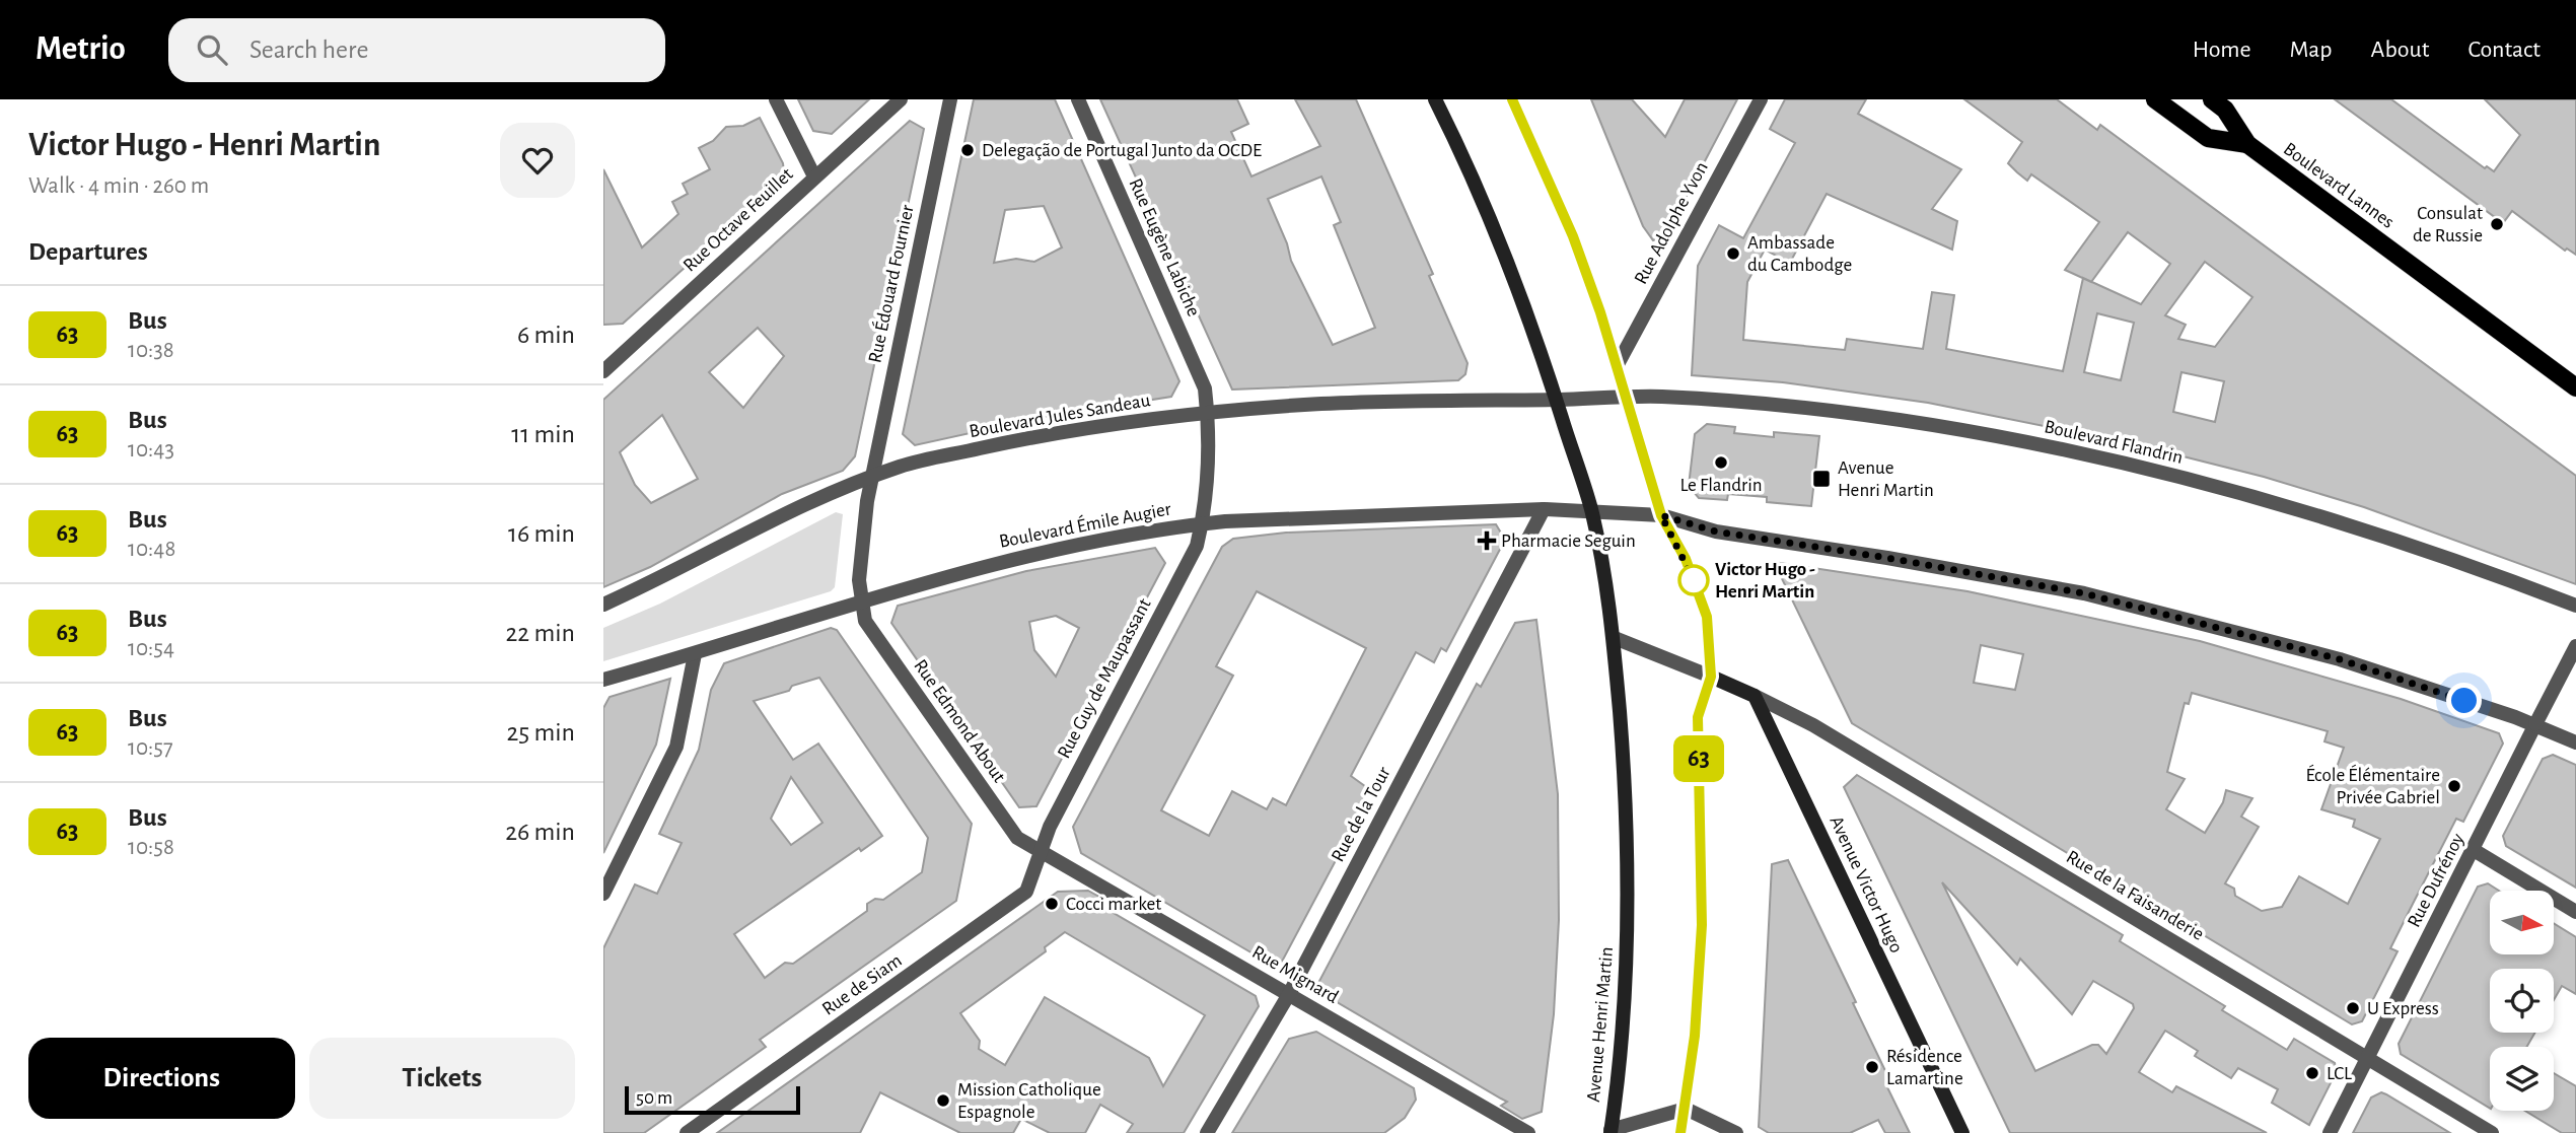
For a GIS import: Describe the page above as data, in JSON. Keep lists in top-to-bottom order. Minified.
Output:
{"streets":{"main road":["Boulevard Lannes","Avenue Victor Hugo","Avenue Henri Martin"],"street":["Rue Octave Feuillet","Rue Adolphe Yvon","Rue Eugène Labiche","Rue Édouard Fournier","Boulevard Jules Sandeau","Boulevard Flandrin","Boulevard Émile Augier","Rue Guy de Maupassant","Rue Edmond About","Rue de la Tour","Rue Dufrénoy","Rue de la Faisanderie","Rue Mignard","Rue de Siam"]},"crossings":[["Rue Eugène Labiche","Boulevard Jules Sandeau"],["Rue Eugène Labiche","Boulevard Émile Augier"],["Rue Eugène Labiche","Rue Guy de Maupassant"],["Rue Édouard Fournier","Boulevard Jules Sandeau"],["Rue Édouard Fournier","Boulevard Émile Augier"],["Rue Édouard Fournier","Rue Edmond About"],["Boulevard Jules Sandeau","Boulevard Flandrin"],["Boulevard Jules Sandeau","Avenue Henri Martin"],["Boulevard Flandrin","Avenue Henri Martin"],["Boulevard Émile Augier","Rue Guy de Maupassant"],["Boulevard Émile Augier","Rue Edmond About"],["Boulevard Émile Augier","Rue de la Tour"],["Boulevard Émile Augier","Avenue Henri Martin"],["Rue Guy de Maupassant","Rue Edmond About"],["Rue Guy de Maupassant","Rue Mignard"],["Rue Guy de Maupassant","Rue de Siam"],["Rue Edmond About","Rue Mignard"],["Rue Edmond About","Rue de Siam"],["Rue de la Tour","Rue Mignard"],["Rue Dufrénoy","Rue de la Faisanderie"],["Avenue Victor Hugo","Rue de la Faisanderie"],["Rue Mignard","Rue de Siam"]],"places":{"other":["Delegação de Portugal Junto da OCDE","Consulat de Russie","Ambassade du Cambodge","Le Flandrin","Victor Hugo - Henri Martin","École Élémentaire Privée Gabriel","Cocci market","U Express","Résidence Lamartine","LCL","Mission Catholique Espagnole"],"transit":["Avenue Henri Martin"],"health":["Pharmacie Seguin"]},"lines":["bus line 63"],"scale_bar":"50 m","north":"right","page":{"header":"Metrio","search":"Search here","nav":["Home","Map","About","Contact"],"heading":[["Victor Hugo - Henri Martin","Walk · 4 min · 260 m"],"Departures"],"on_map":"63","list":[{"mark":"63","name":"Bus","note":"10:38","value":"6 min"},{"mark":"63","name":"Bus","note":"10:43","value":"11 min"},{"mark":"63","name":"Bus","note":"10:48","value":"16 min"},{"mark":"63","name":"Bus","note":"10:54","value":"22 min"},{"mark":"63","name":"Bus","note":"10:57","value":"25 min"},{"mark":"63","name":"Bus","note":"10:58","value":"26 min"}],"buttons":["Directions","Tickets"],"scale":"50 m"}}
